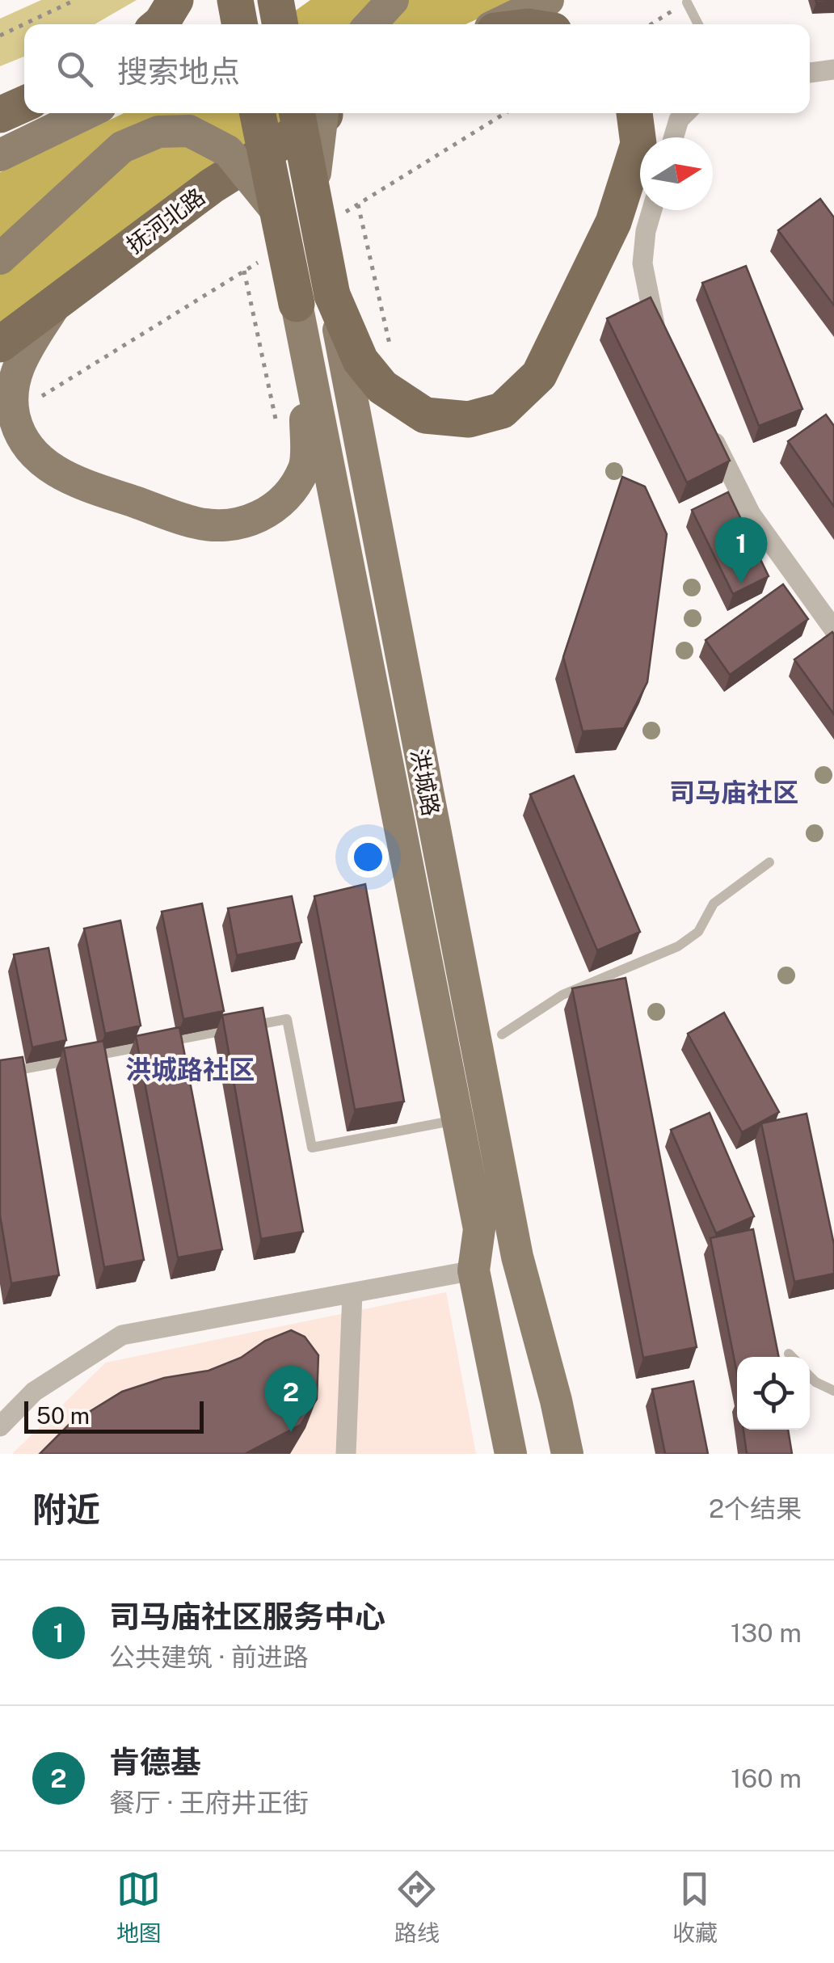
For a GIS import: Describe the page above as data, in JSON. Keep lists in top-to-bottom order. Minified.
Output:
{"streets":{"highway":["抚河北路","洪城路"]},"districts":["司马庙社区","洪城路社区"],"scale_bar":"50 m","north":"right","page":{"search":"搜索地点","pins":["1","2"],"scale":"50 m","heading":["附近","2个结果"],"list":[{"mark":"1","name":"司马庙社区服务中心","note":"公共建筑 · 前进路","value":"130 m"},{"mark":"2","name":"肯德基","note":"餐厅 · 王府井正街","value":"160 m"}],"nav":["地图","路线","收藏"]}}
